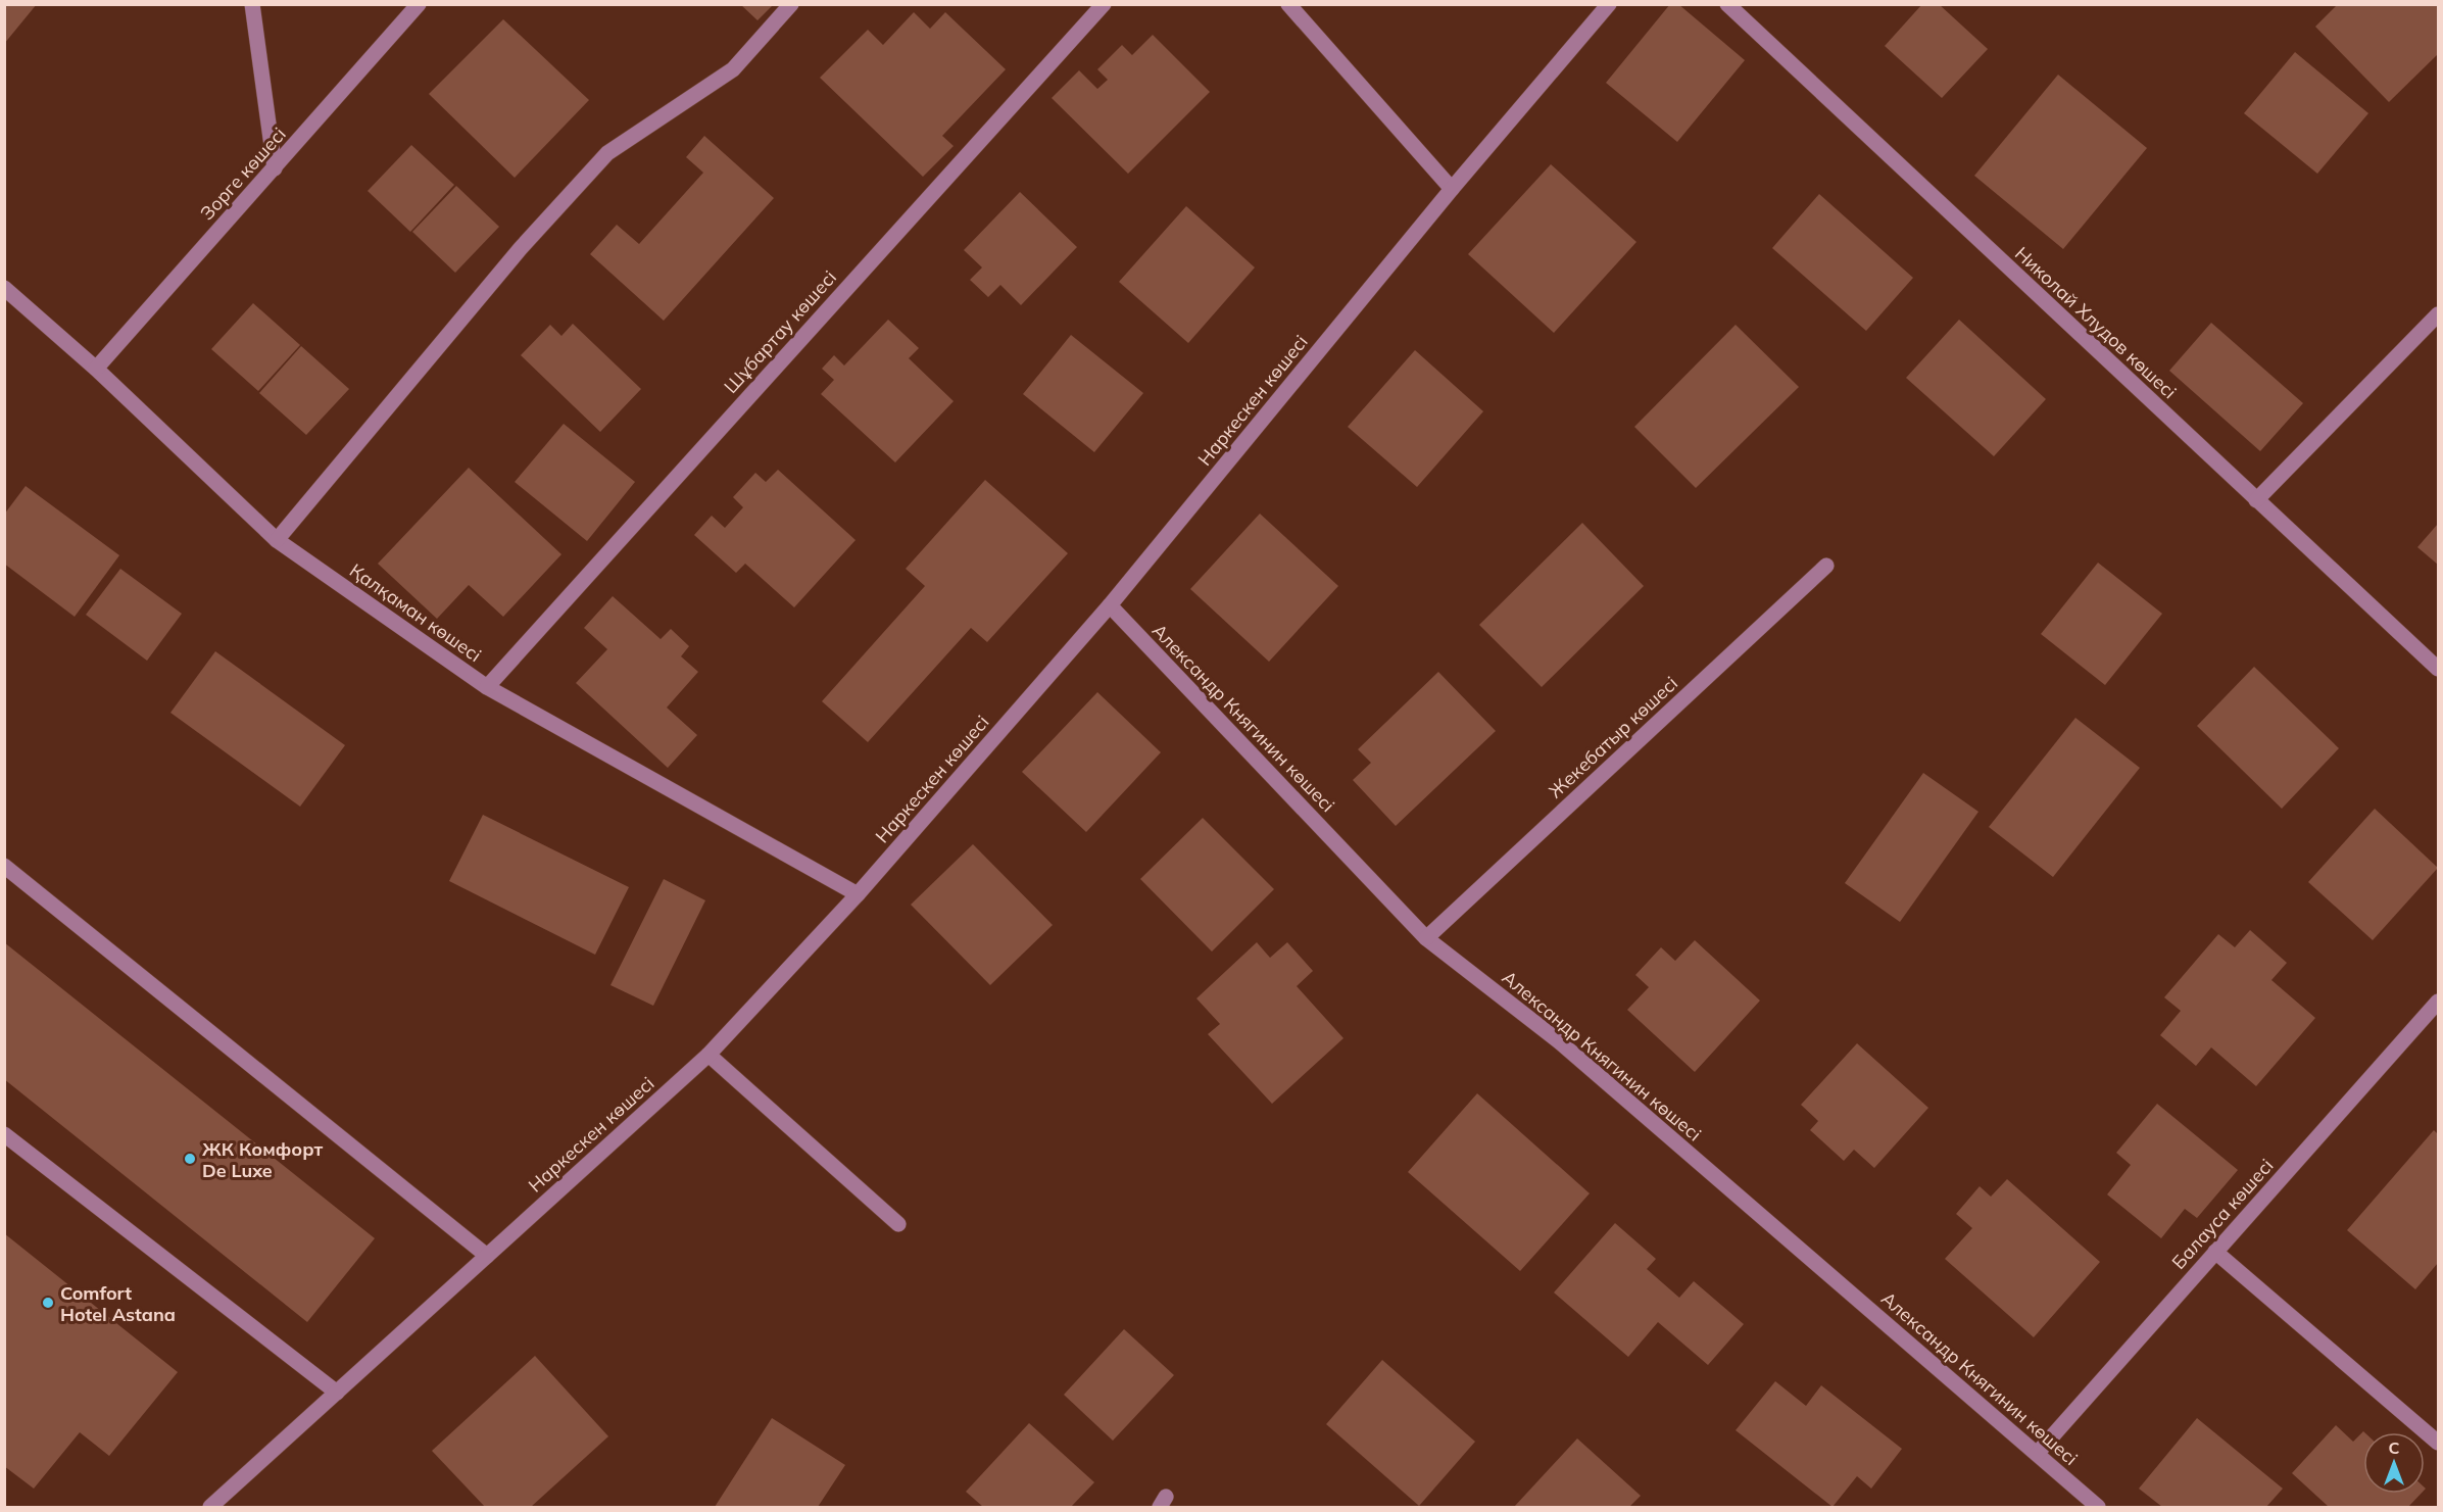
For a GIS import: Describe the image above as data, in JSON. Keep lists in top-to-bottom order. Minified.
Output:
{"streets":{"street":["Зорге көшесі","Николай Хлудов көшесі","Шұбартау көшесі","Наркескен көшесі","Қалқаман көшесі","Александр Княгинин көшесі","Жекебатыр көшесі","Балауса көшесі"]},"crossings":[["Зорге көшесі","Қалқаман көшесі"],["Шұбартау көшесі","Қалқаман көшесі"],["Наркескен көшесі","Қалқаман көшесі"],["Наркескен көшесі","Александр Княгинин көшесі"],["Александр Княгинин көшесі","Жекебатыр көшесі"],["Александр Княгинин көшесі","Балауса көшесі"]],"places":["ЖК Комфорт De Luxe","Comfort Hotel Astana"],"north":"top"}
